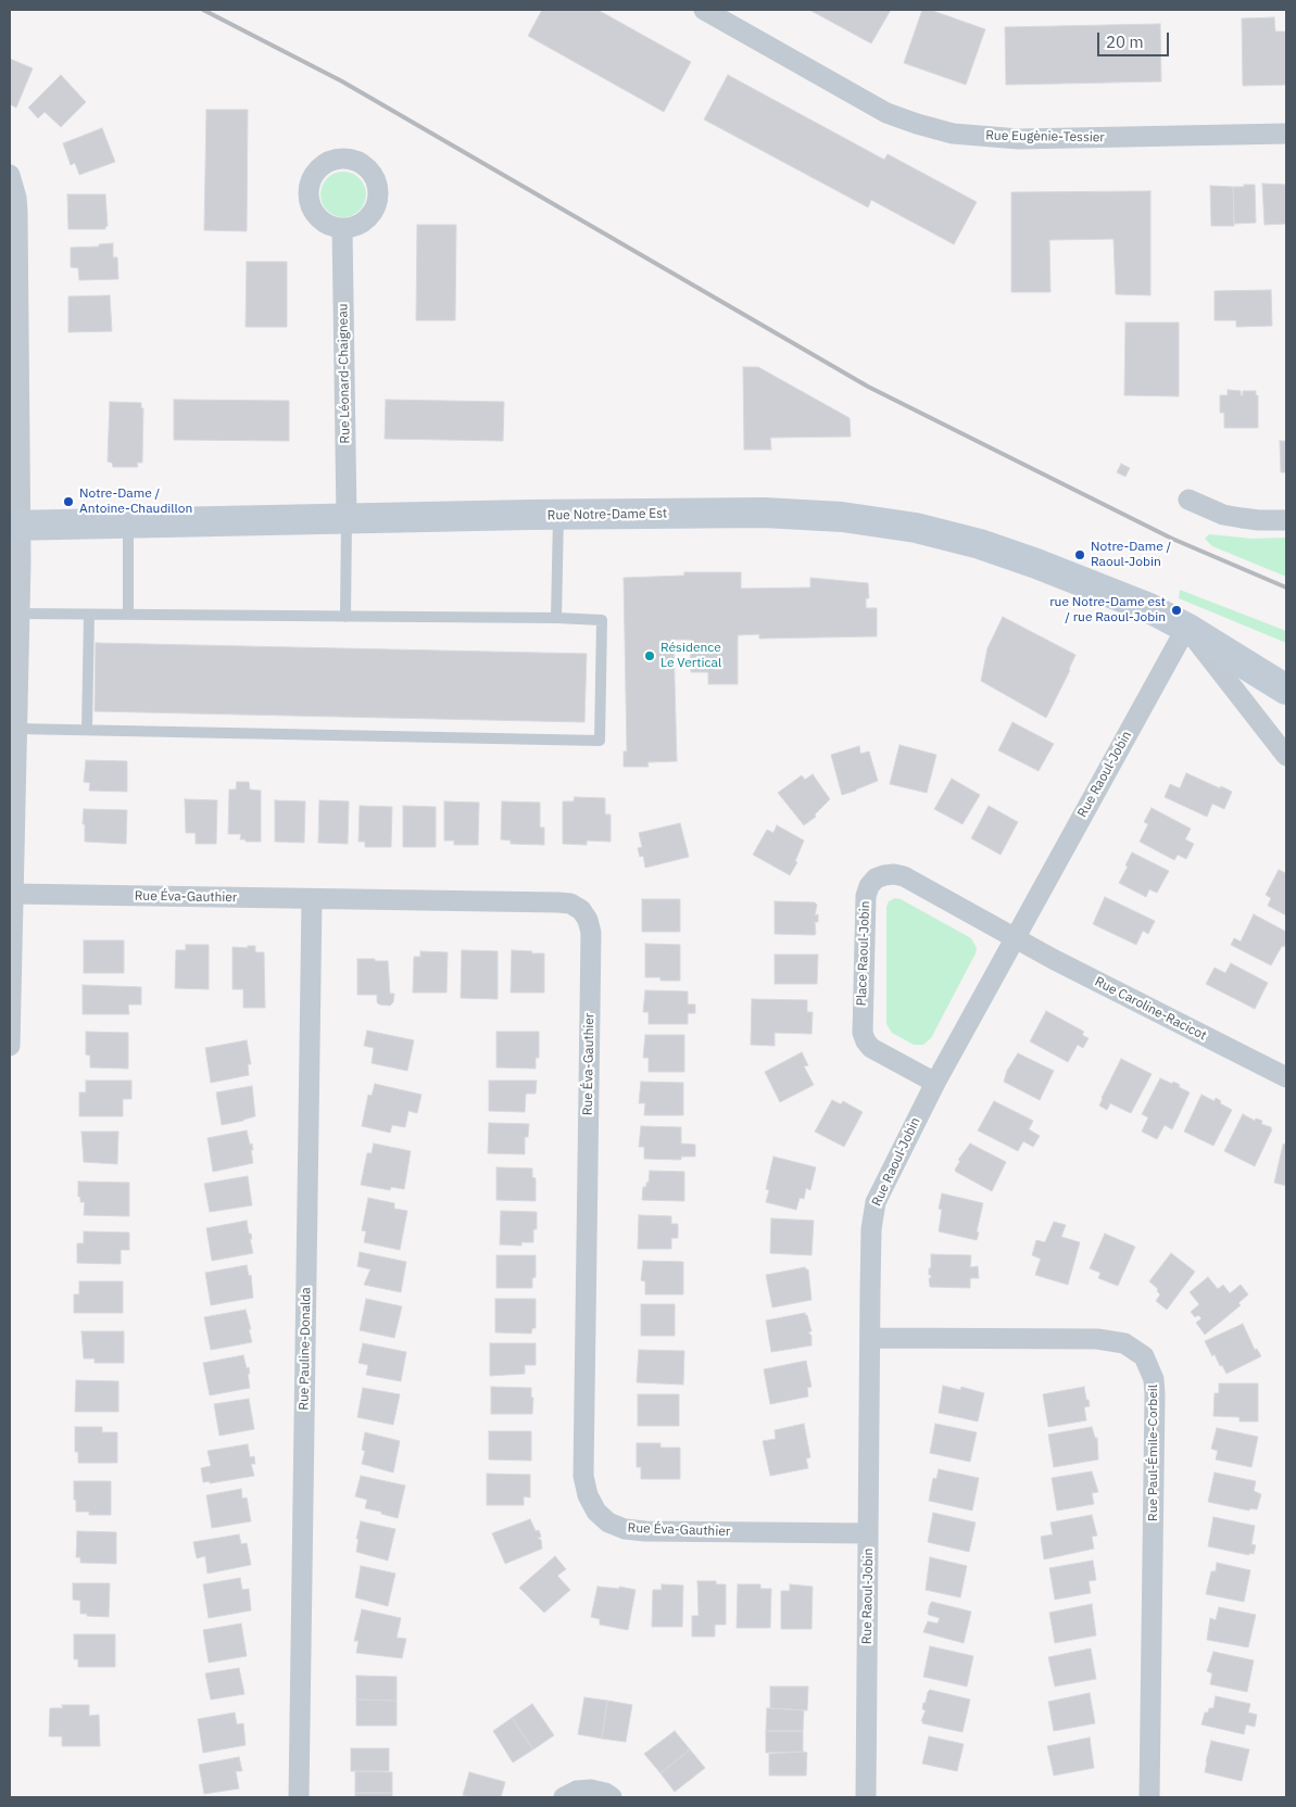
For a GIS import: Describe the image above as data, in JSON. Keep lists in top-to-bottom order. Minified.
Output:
{"streets":{"main road":["Rue Notre-Dame Est"],"street":["Rue Eugènie-Tessier","Rue Léonard-Chaigneau","Rue Raoul-Jobin","Rue Éva-Gauthier","Place Raoul-Jobin","Rue Caroline-Racicot","Rue Pauline-Donalda","Rue Paul-Émile-Corbeil"]},"crossings":[["Rue Léonard-Chaigneau","Rue Notre-Dame Est"],["Rue Notre-Dame Est","Rue Raoul-Jobin"],["Rue Raoul-Jobin","Rue Éva-Gauthier"],["Rue Raoul-Jobin","Place Raoul-Jobin"],["Rue Raoul-Jobin","Rue Caroline-Racicot"],["Rue Raoul-Jobin","Rue Paul-Émile-Corbeil"],["Rue Éva-Gauthier","Rue Pauline-Donalda"],["Place Raoul-Jobin","Rue Caroline-Racicot"]],"places":["Notre-Dame / Antoine-Chaudillon","Notre-Dame / Raoul-Jobin","rue Notre-Dame est / rue Raoul-Jobin","Résidence Le Vertical"],"scale_bar":"20 m"}
